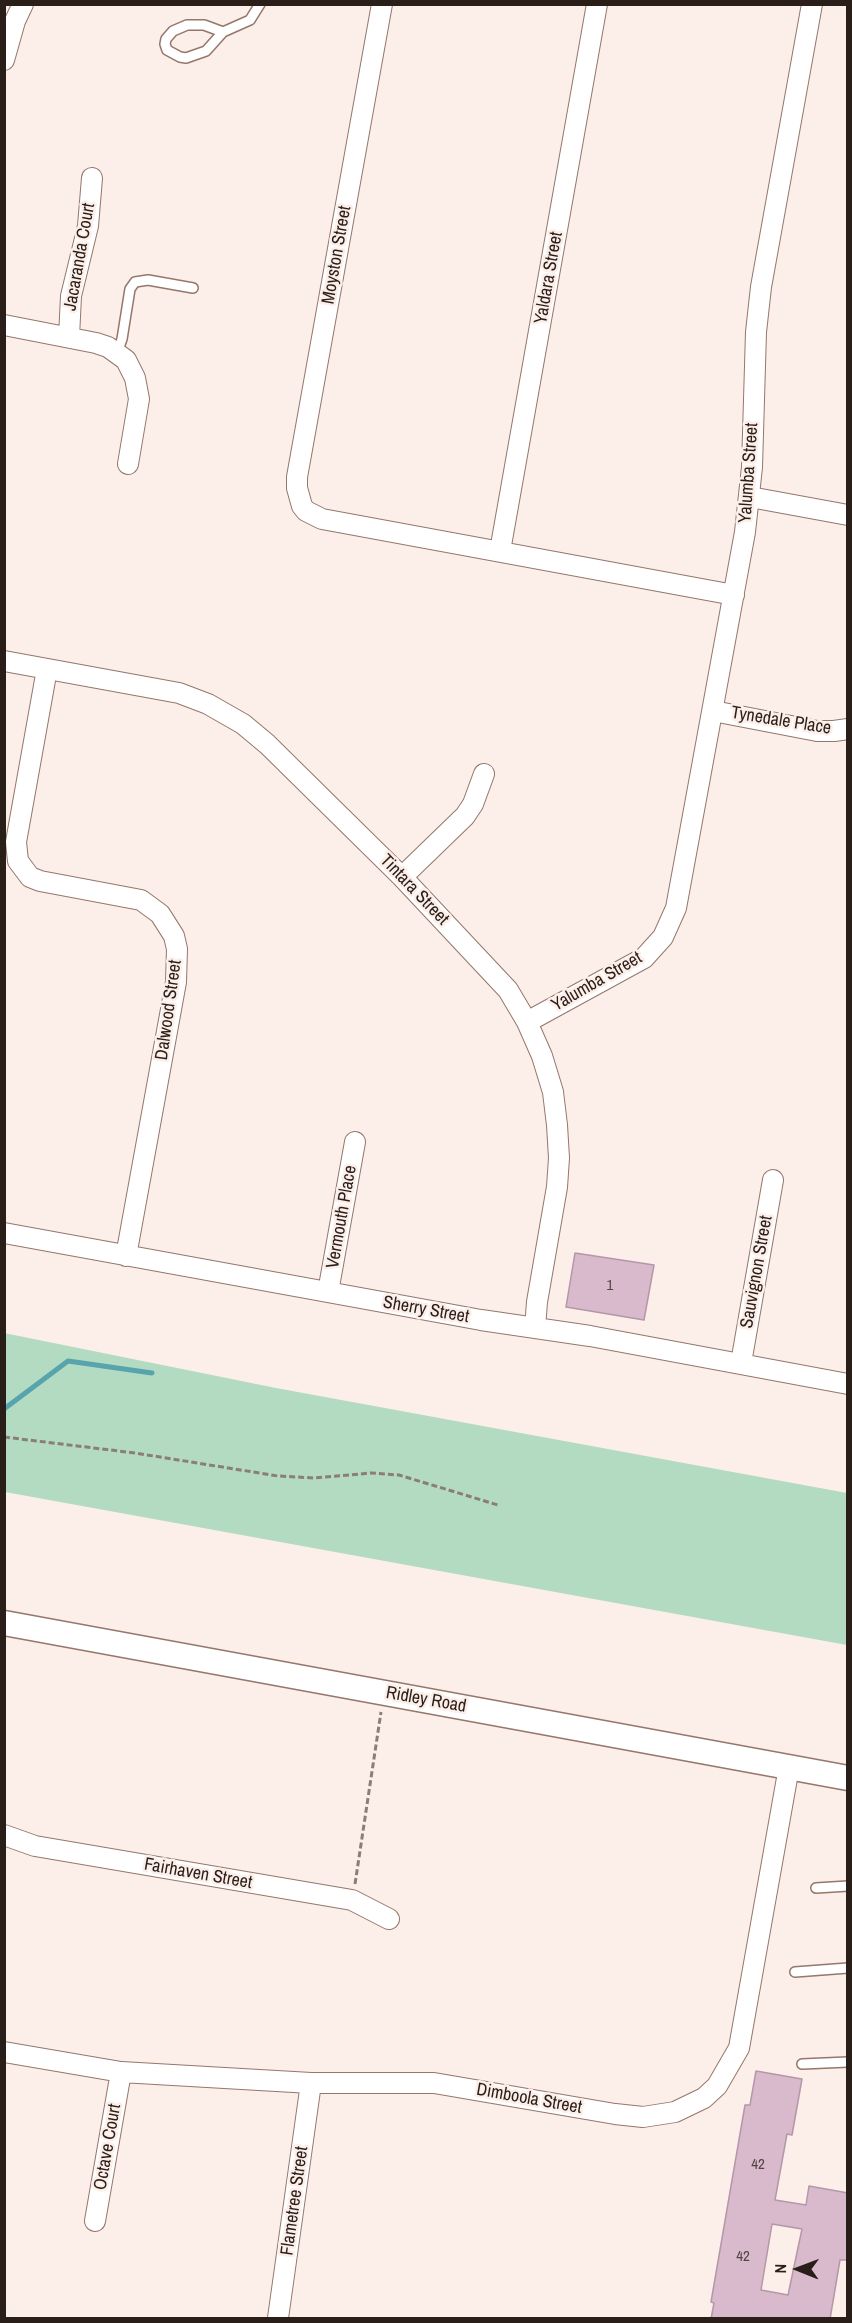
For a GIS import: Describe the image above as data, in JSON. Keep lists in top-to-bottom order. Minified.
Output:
{"streets":{"street":["Moyston Street","Jacaranda Court","Yaldara Street","Yalumba Street","Tynedale Place","Tintara Street","Dalwood Street","Vermouth Place","Sauvignon Street","Sherry Street","Ridley Road","Fairhaven Street","Dimboola Street","Octave Court","Flametree Street"]},"crossings":[["Moyston Street","Yaldara Street"],["Moyston Street","Yalumba Street"],["Yalumba Street","Tynedale Place"],["Yalumba Street","Tintara Street"],["Tintara Street","Dalwood Street"],["Tintara Street","Sherry Street"],["Dalwood Street","Sherry Street"],["Vermouth Place","Sherry Street"],["Sauvignon Street","Sherry Street"],["Ridley Road","Dimboola Street"],["Dimboola Street","Octave Court"],["Dimboola Street","Flametree Street"]],"house_numbers":["1","42","42"],"north":"left"}
